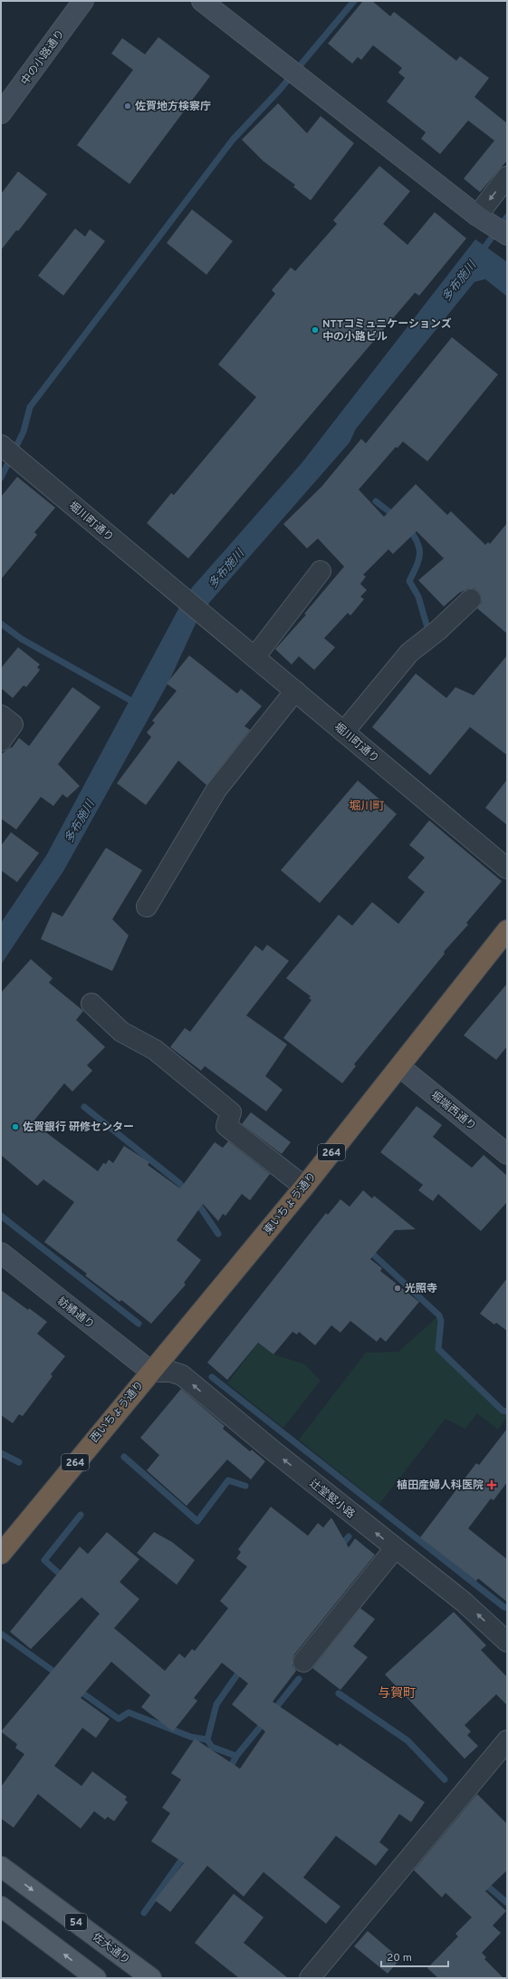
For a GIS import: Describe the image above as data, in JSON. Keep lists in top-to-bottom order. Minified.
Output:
{"streets":{"highway":["264","東いちょう通り","西いちょう通り"],"main road":["54","佐大通り"],"street":["中の小路通り","堀川町通り","堀端西通り","紡績通り","辻堂竪小路"]},"crossings":[["堀端西通り","東いちょう通り"],["東いちょう通り","紡績通り"],["東いちょう通り","西いちょう通り"],["東いちょう通り","辻堂竪小路"],["紡績通り","西いちょう通り"],["紡績通り","辻堂竪小路"],["西いちょう通り","辻堂竪小路"]],"one_way":["辻堂竪小路"],"districts":["堀川町","与賀町"],"water":["多布施川"],"places":{"other":["佐賀地方検察庁","NTTコミュニケーションズ 中の小路ビル","佐賀銀行 研修センター","光照寺"],"health":["植田産婦人科医院"]},"scale_bar":"20 m"}
